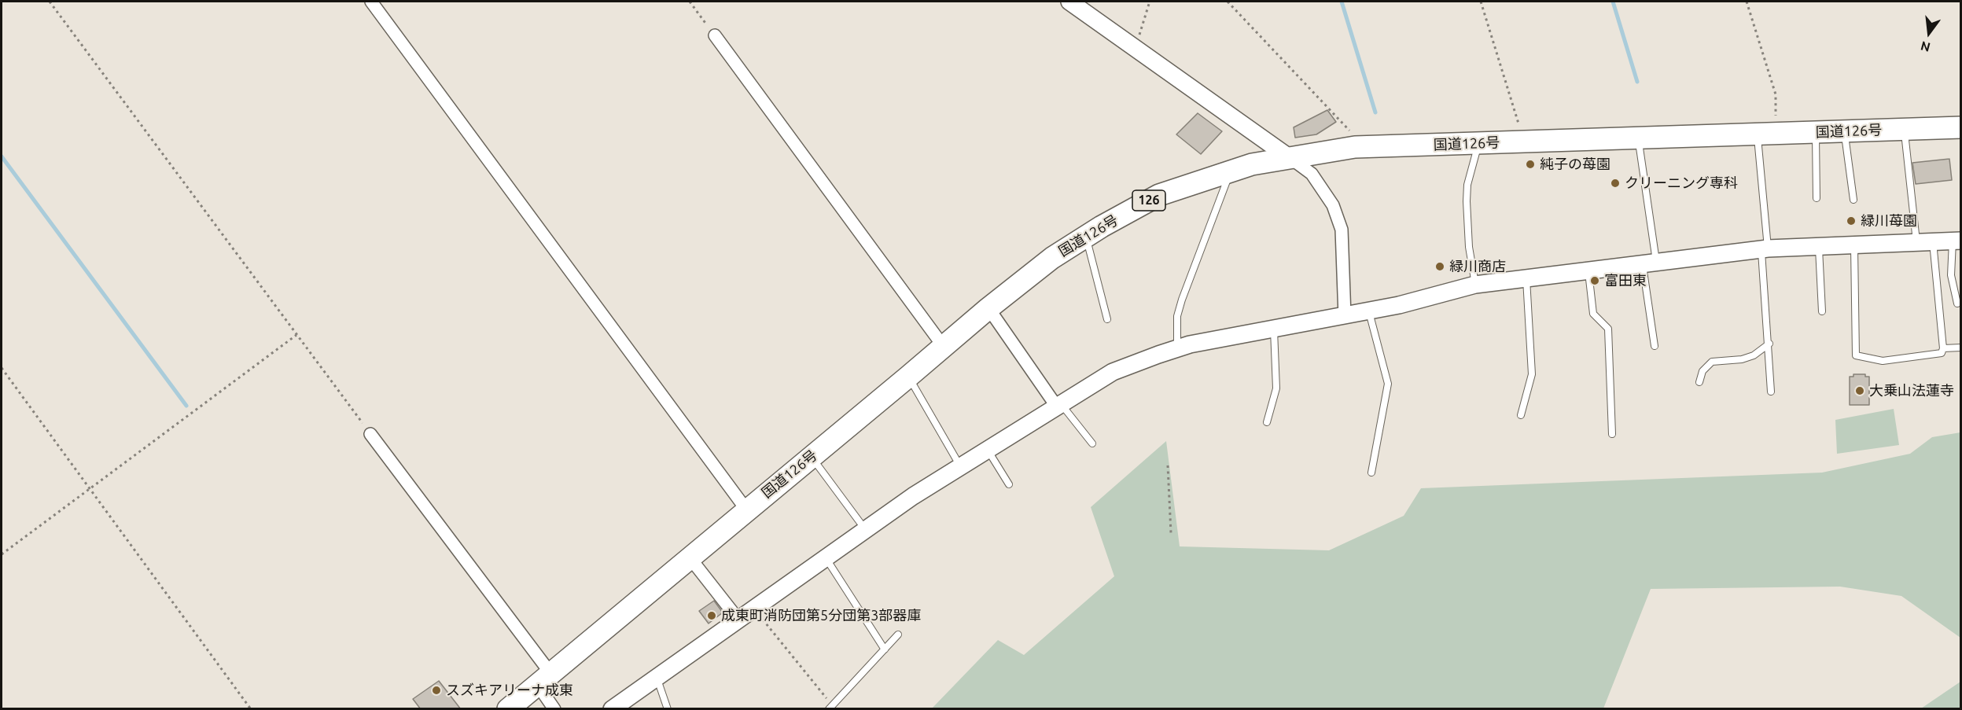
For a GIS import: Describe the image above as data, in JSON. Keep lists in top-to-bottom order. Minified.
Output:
{"streets":{"highway":["国道126号","126"]},"places":["純子の苺園","クリーニング専科","緑川苺園","緑川商店","富田東","大乗山法蓮寺","成東町消防団第5分団第3部器庫","スズキアリーナ成東"],"north":"bottom"}
